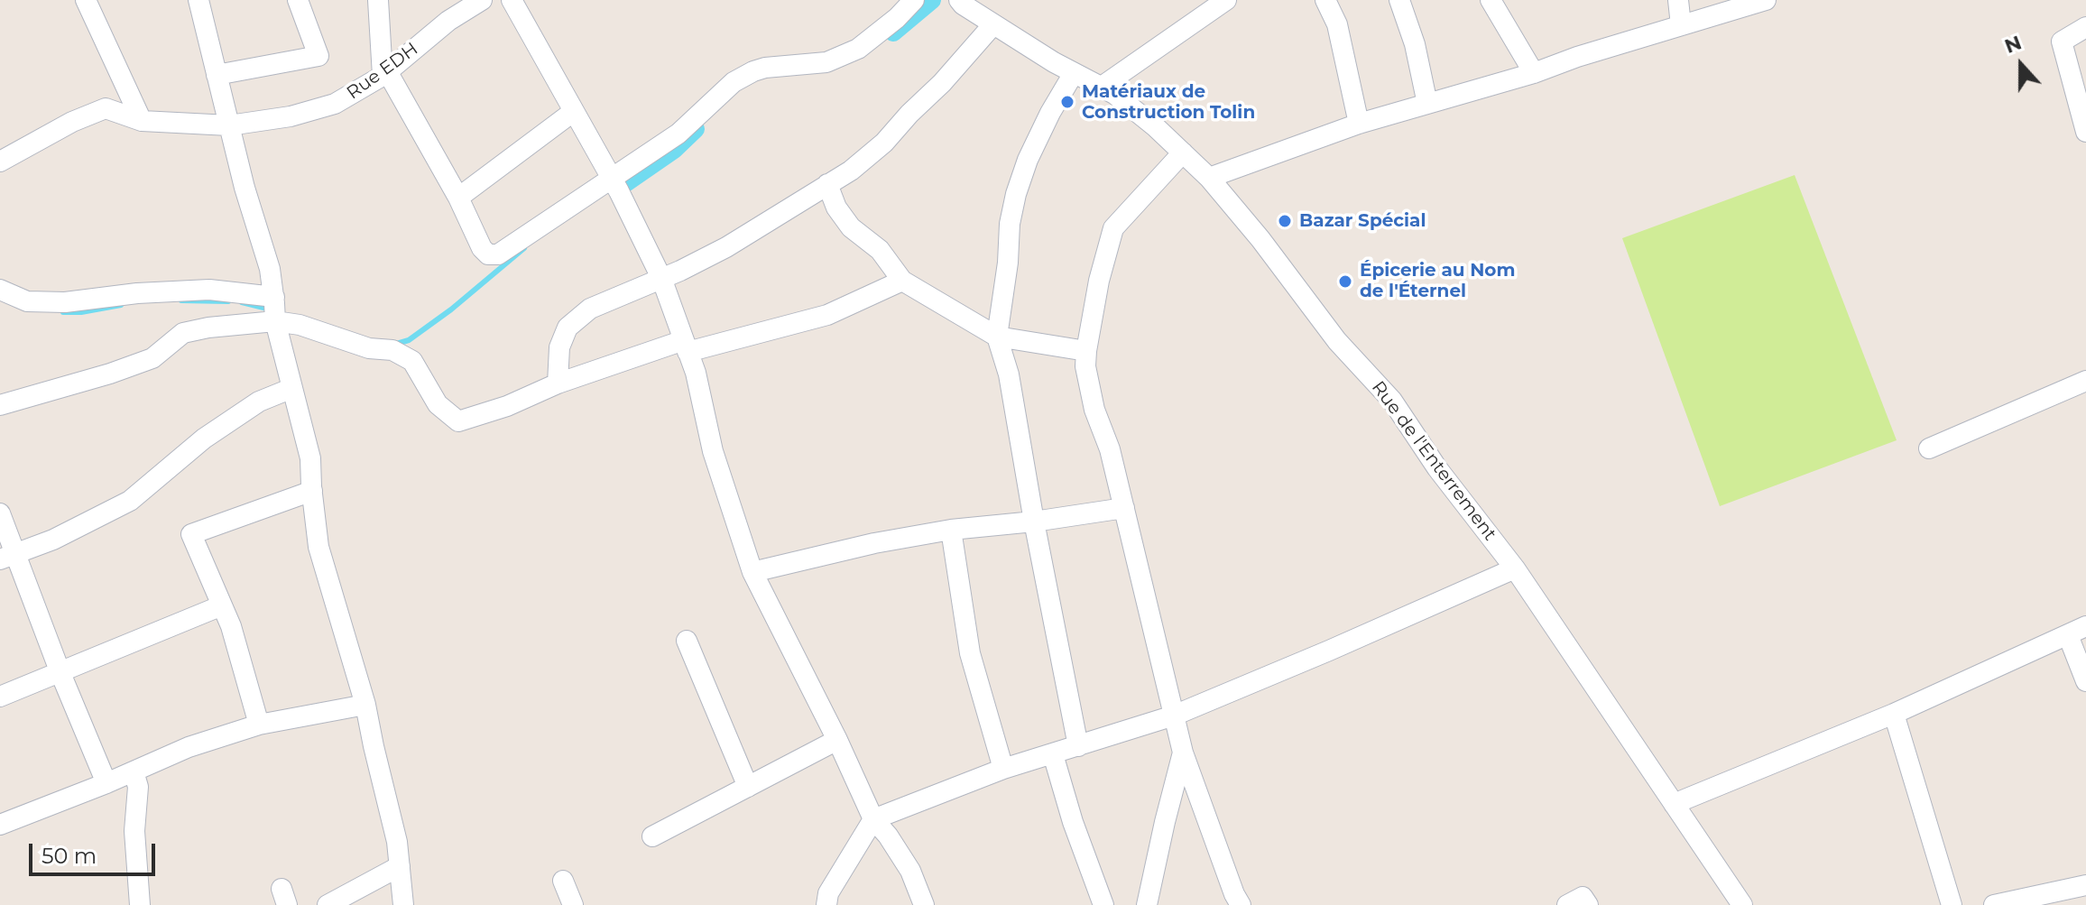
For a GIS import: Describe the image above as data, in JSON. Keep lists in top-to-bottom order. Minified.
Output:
{"streets":{"street":["Rue EDH","Rue de l'Enterrement"]},"places":["Matériaux de Construction Tolin","Bazar Spécial","Épicerie au Nom de l'Éternel"],"scale_bar":"50 m","north":"top"}
